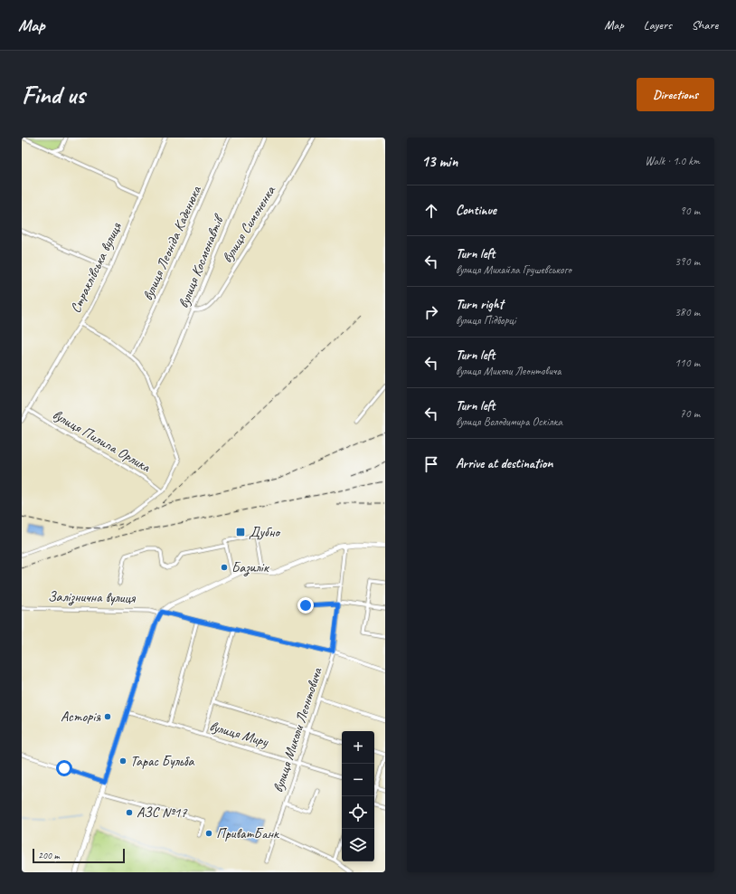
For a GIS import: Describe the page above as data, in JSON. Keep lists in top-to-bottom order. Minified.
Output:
{"streets":{"street":["вулиця Симоненка","вулиця Леоніда Каденюка","вулиця Космонавтів","Страклівська вулиця","вулиця Пилипа Орлика","Залізнична вулиця","вулиця Миколи Леонтовича","вулиця Миру"]},"crossings":[["вулиця Симоненка","вулиця Космонавтів"],["Страклівська вулиця","вулиця Пилипа Орлика"],["Залізнична вулиця","вулиця Миколи Леонтовича"],["вулиця Миколи Леонтовича","вулиця Миру"]],"places":{"transit":["Дубно"],"other":["Базилік","Асторія","Тарас Бульба","АЗС №17","ПриватБанк"]},"scale_bar":"200 m","page":{"header":"Map","nav":["Map","Layers","Share"],"buttons":"Directions","title":"Find us","heading":["13 min","Walk · 1.0 km"],"list":[["Continue","90 m"],["Turn left","вулиця Михайла Грушевського","390 m"],["Turn right","вулиця Підборці","380 m"],["Turn left","вулиця Миколи Леонтовича","110 m"],["Turn left","вулиця Володимира Оскілка","70 m"],"Arrive at destination"],"map_buttons":["+","−"],"scale":"200 m"}}
